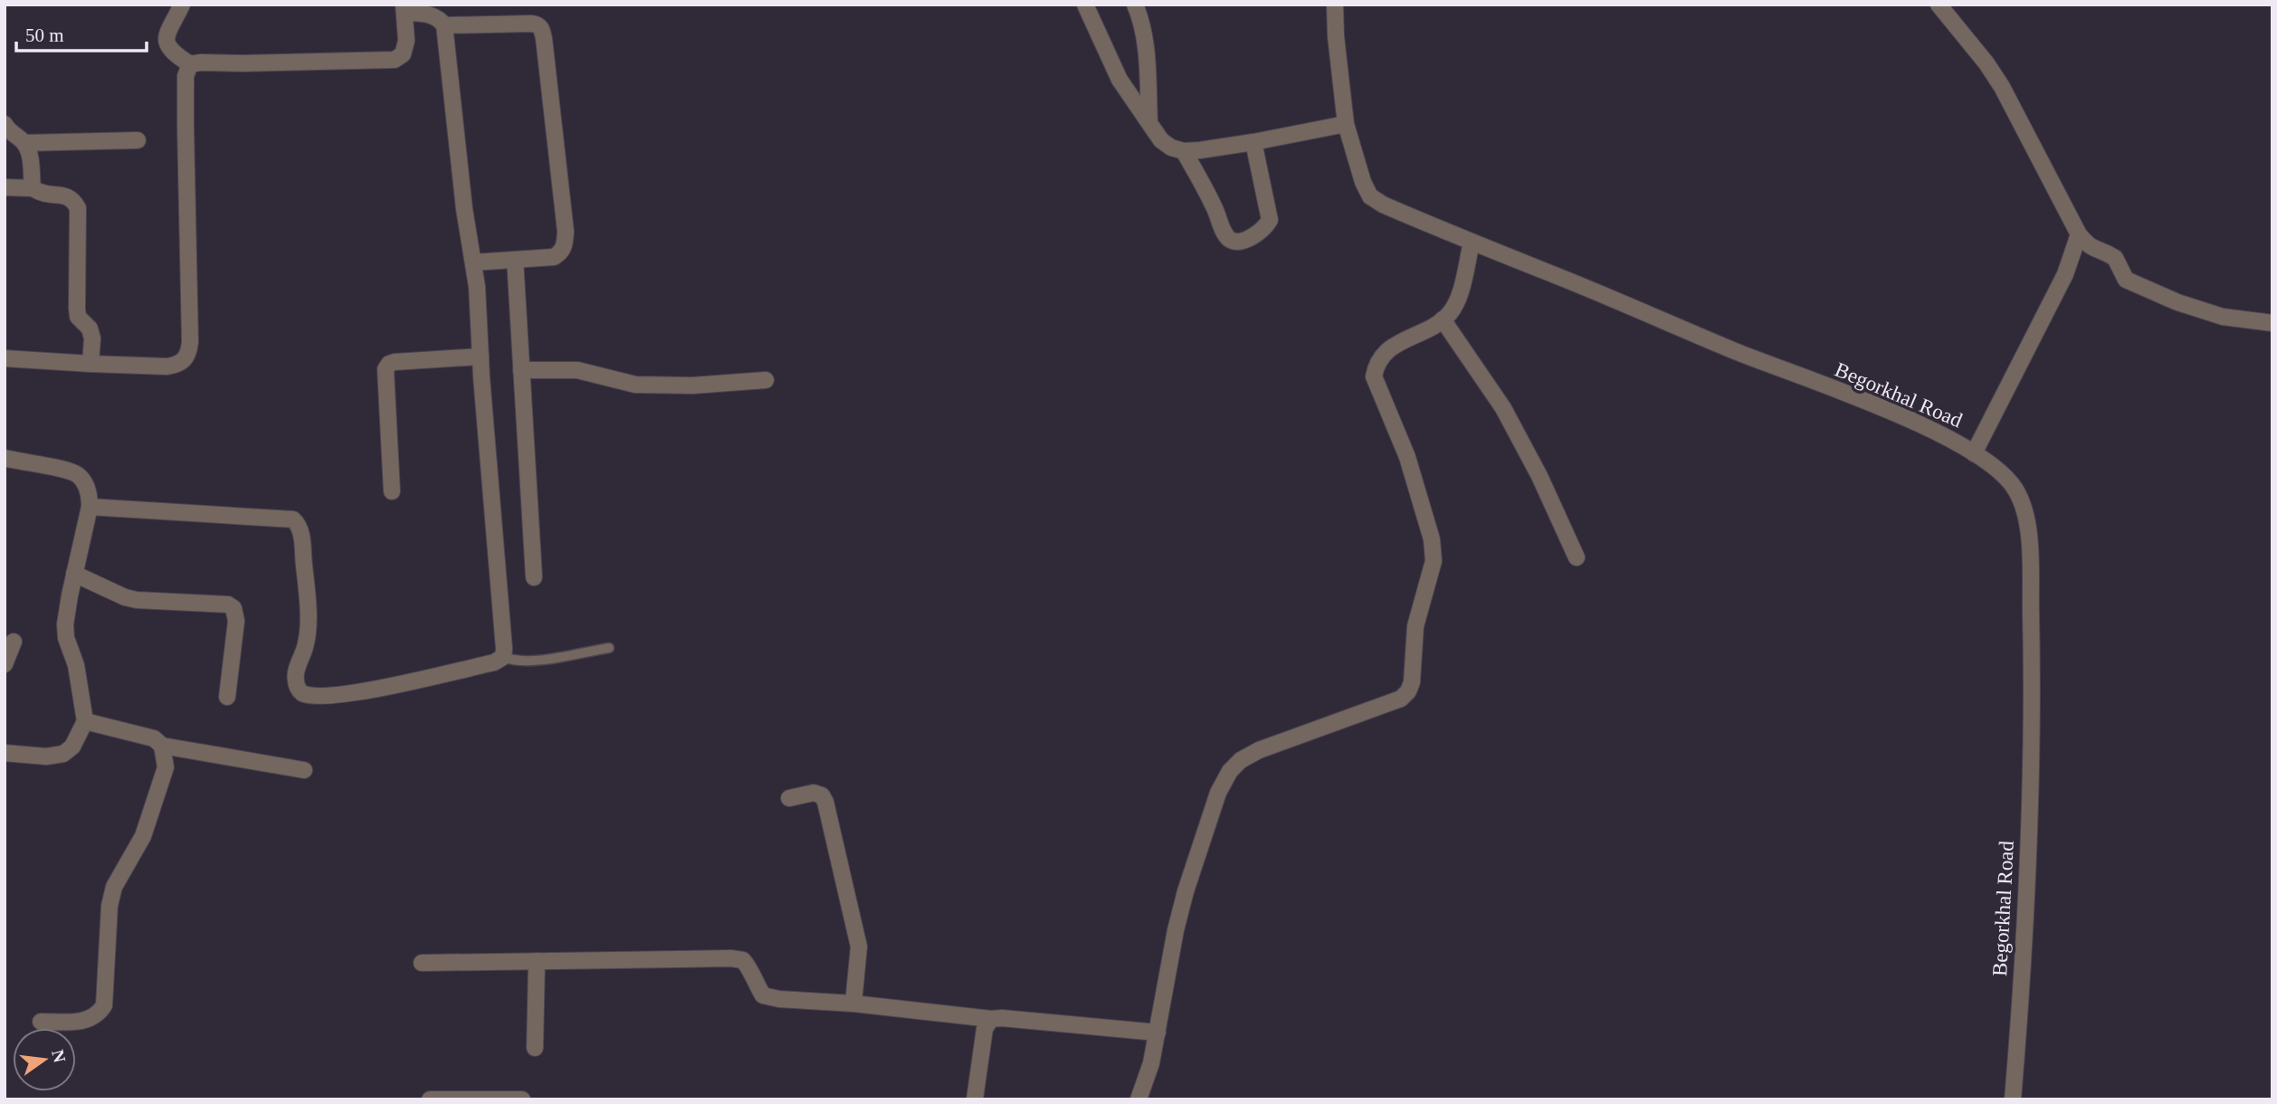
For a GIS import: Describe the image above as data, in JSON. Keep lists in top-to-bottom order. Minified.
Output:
{"streets":{"street":["Begorkhal Road"]},"scale_bar":"50 m","north":"right"}
